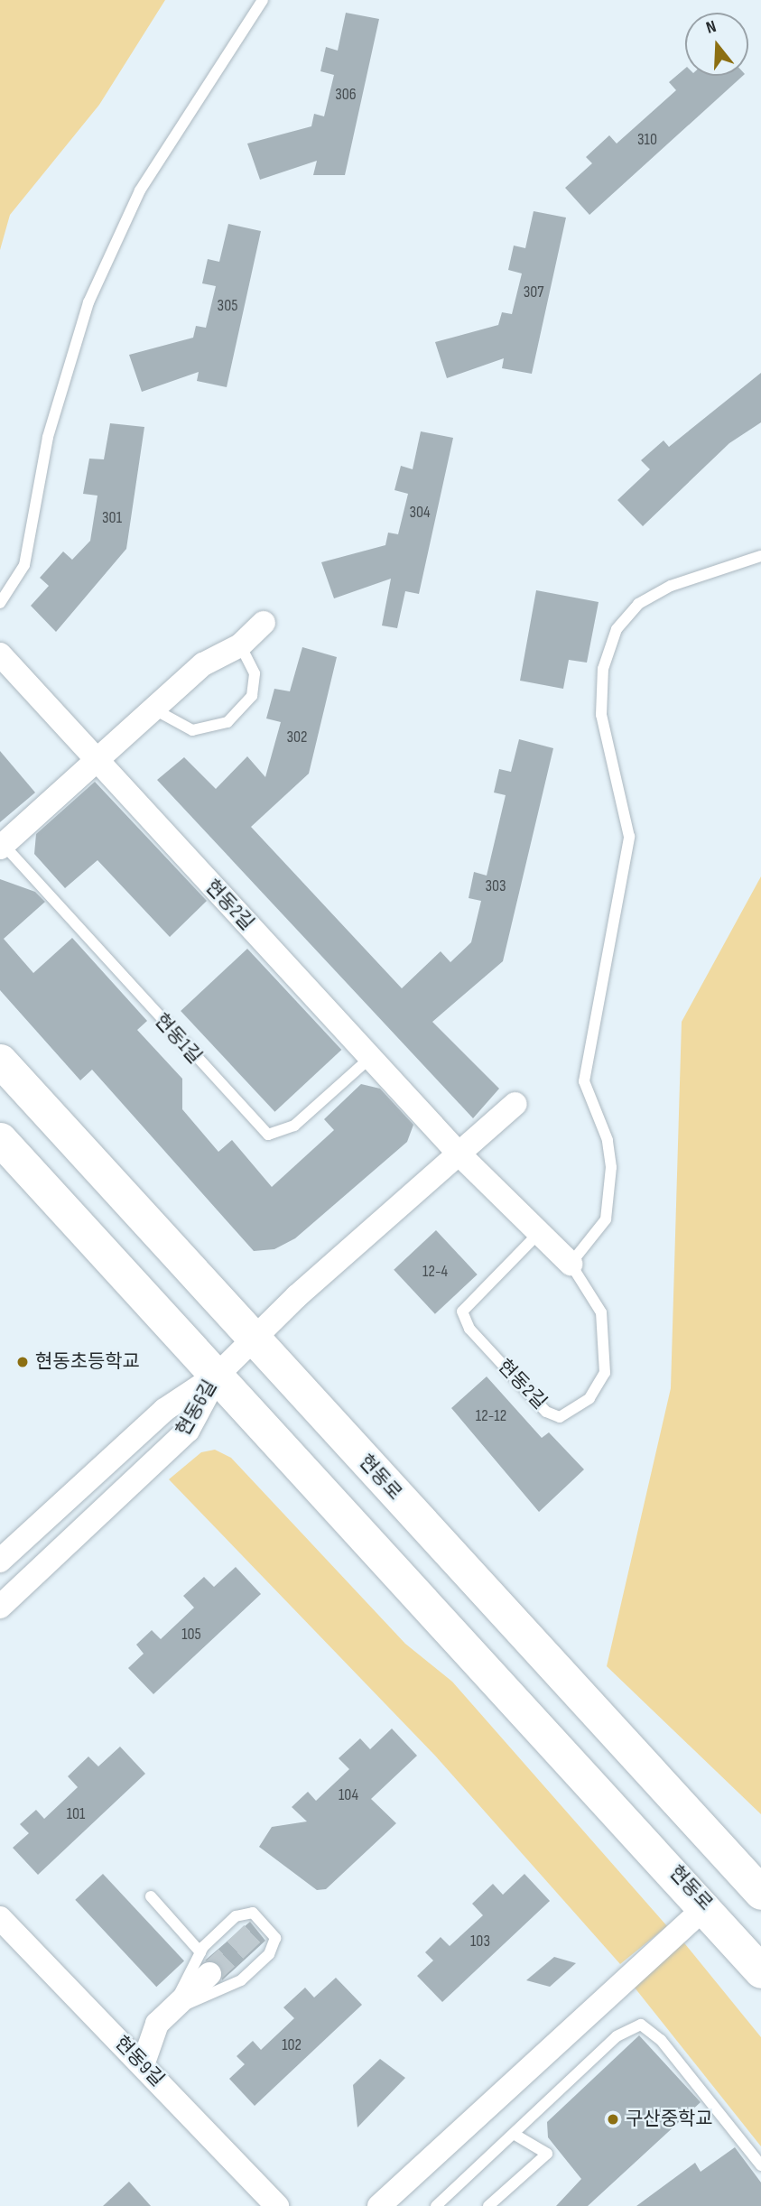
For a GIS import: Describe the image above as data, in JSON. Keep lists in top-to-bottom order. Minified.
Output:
{"streets":{"main road":["현동로"],"street":["현동2길","현동1길","현동6길","현동9길"]},"crossings":[["현동2길","현동1길"],["현동6길","현동로"]],"places":["현동초등학교","구산중학교"],"house_numbers":["306","310","307","305","304","301","302","303","12-4","12-12","105","104","101","103","102"],"north":"top"}
